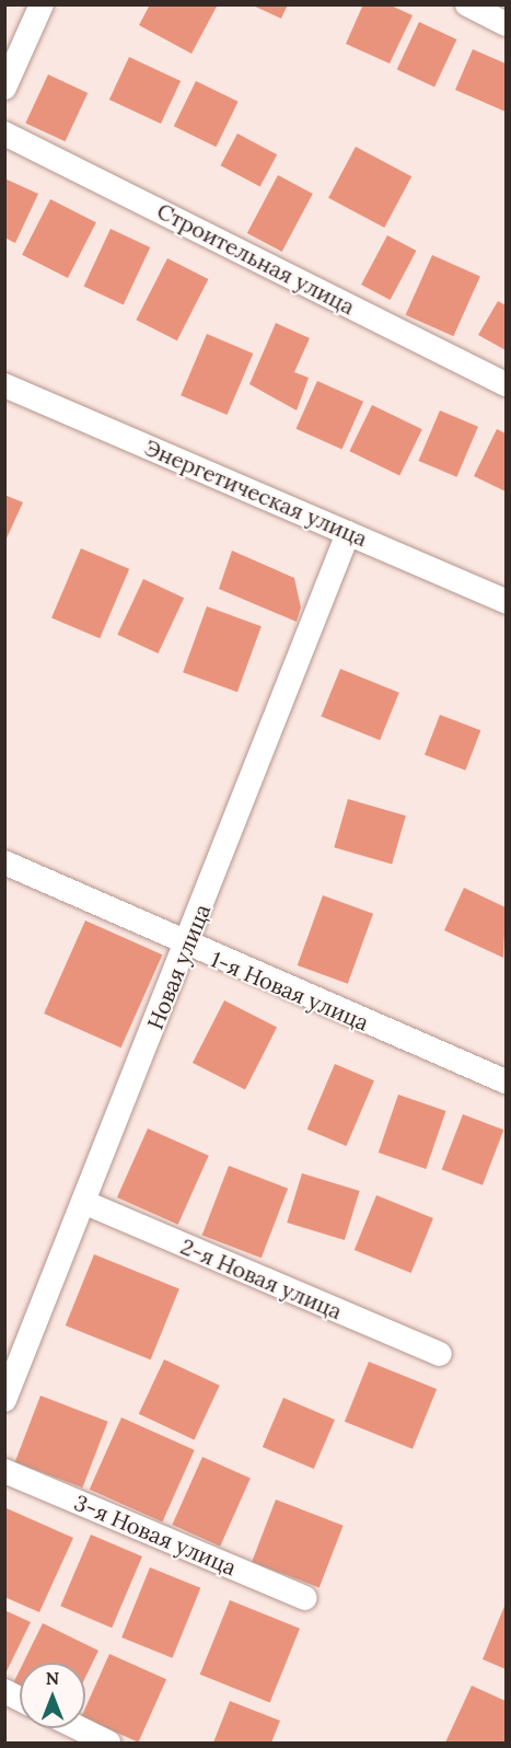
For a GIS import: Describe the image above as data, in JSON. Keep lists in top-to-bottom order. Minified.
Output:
{"streets":{"street":["Строительная улица","Энергетическая улица","Новая улица","1-я Новая улица","2-я Новая улица","3-я Новая улица"]},"crossings":[["Энергетическая улица","Новая улица"],["Новая улица","1-я Новая улица"],["Новая улица","2-я Новая улица"]],"north":"top"}
